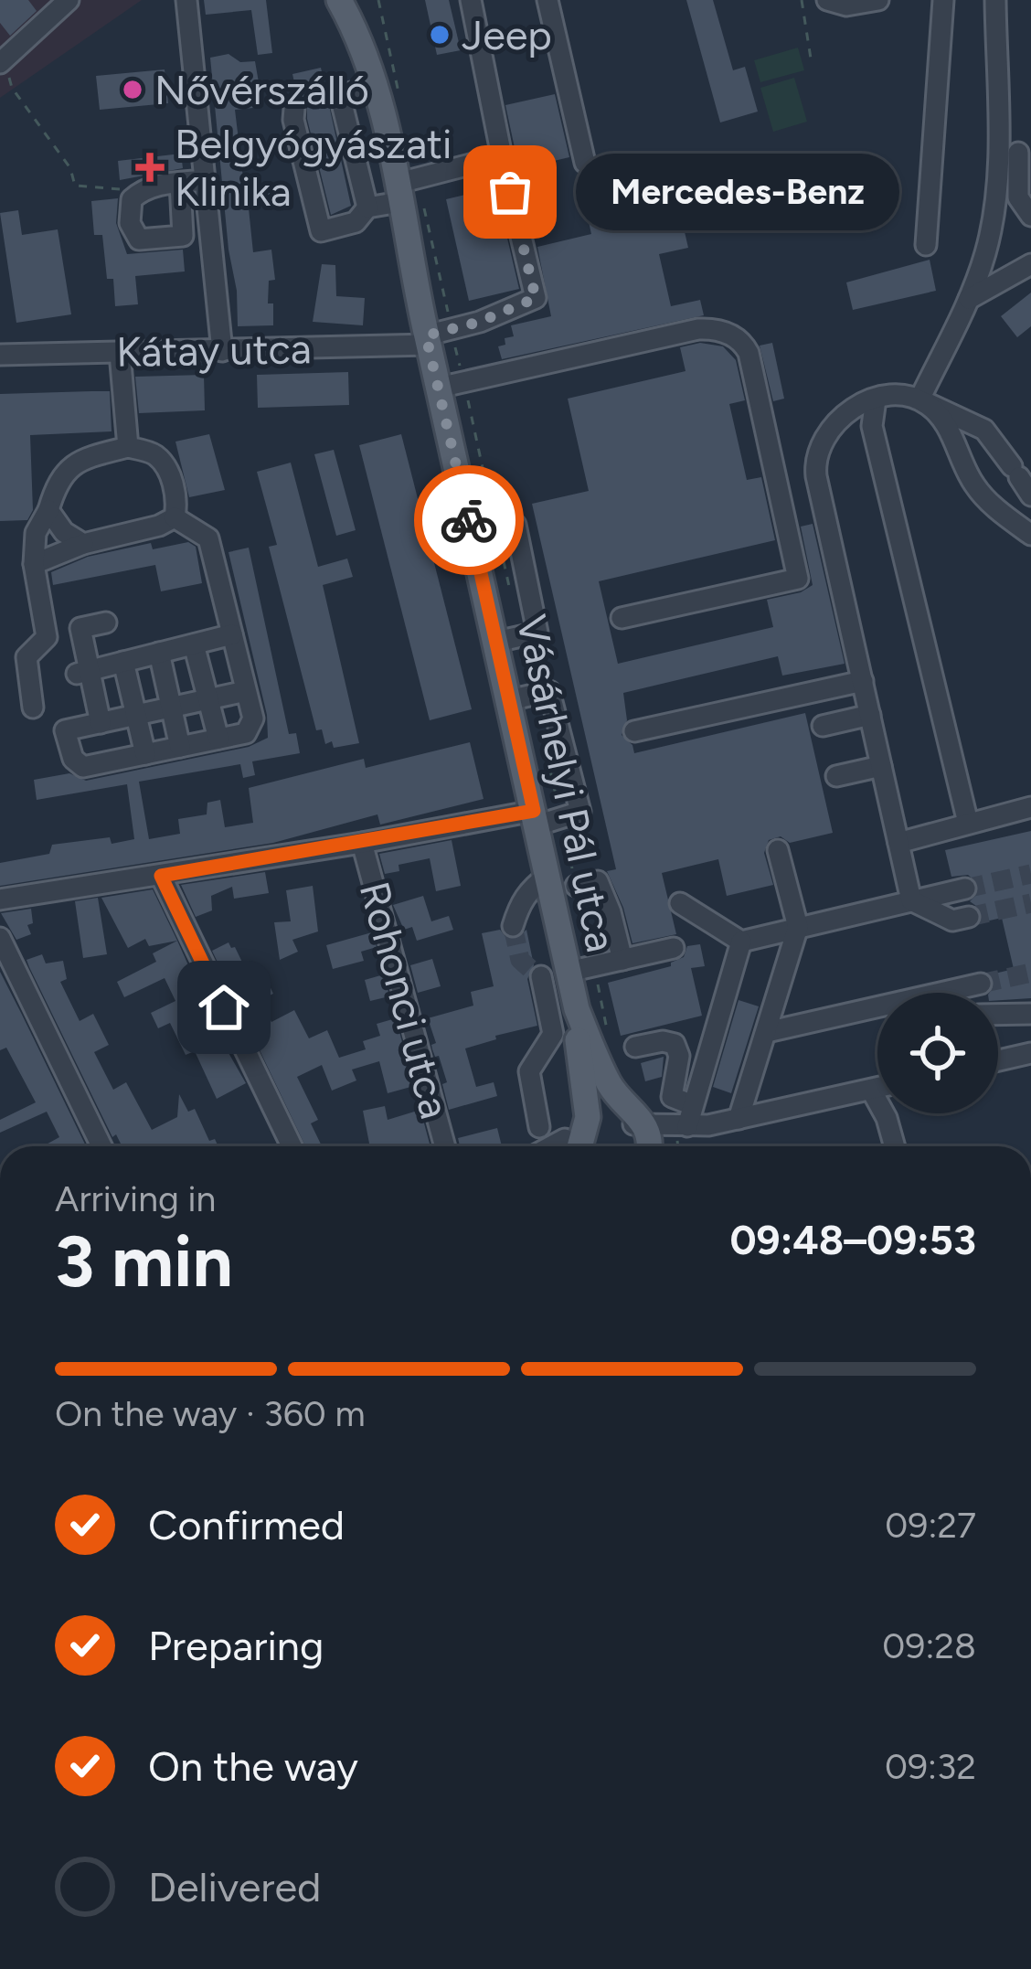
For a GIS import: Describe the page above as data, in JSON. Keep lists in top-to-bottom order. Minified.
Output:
{"streets":{"main road":["Vásárhelyi Pál utca"],"street":["Kátay utca","Rohonci utca"]},"crossings":[["Kátay utca","Vásárhelyi Pál utca"]],"places":{"other":["Jeep","Nővérszálló","Mercedes-Benz"],"health":["Belgyógyászati Klinika"]},"page":{"bubble":"Mercedes-Benz","heading":["3 min","Arriving in","09:48–09:53"],"bar":"On the way · 360 m","list":[["Confirmed","09:27"],["Preparing","09:28"],["On the way","09:32"],"Delivered"]}}
